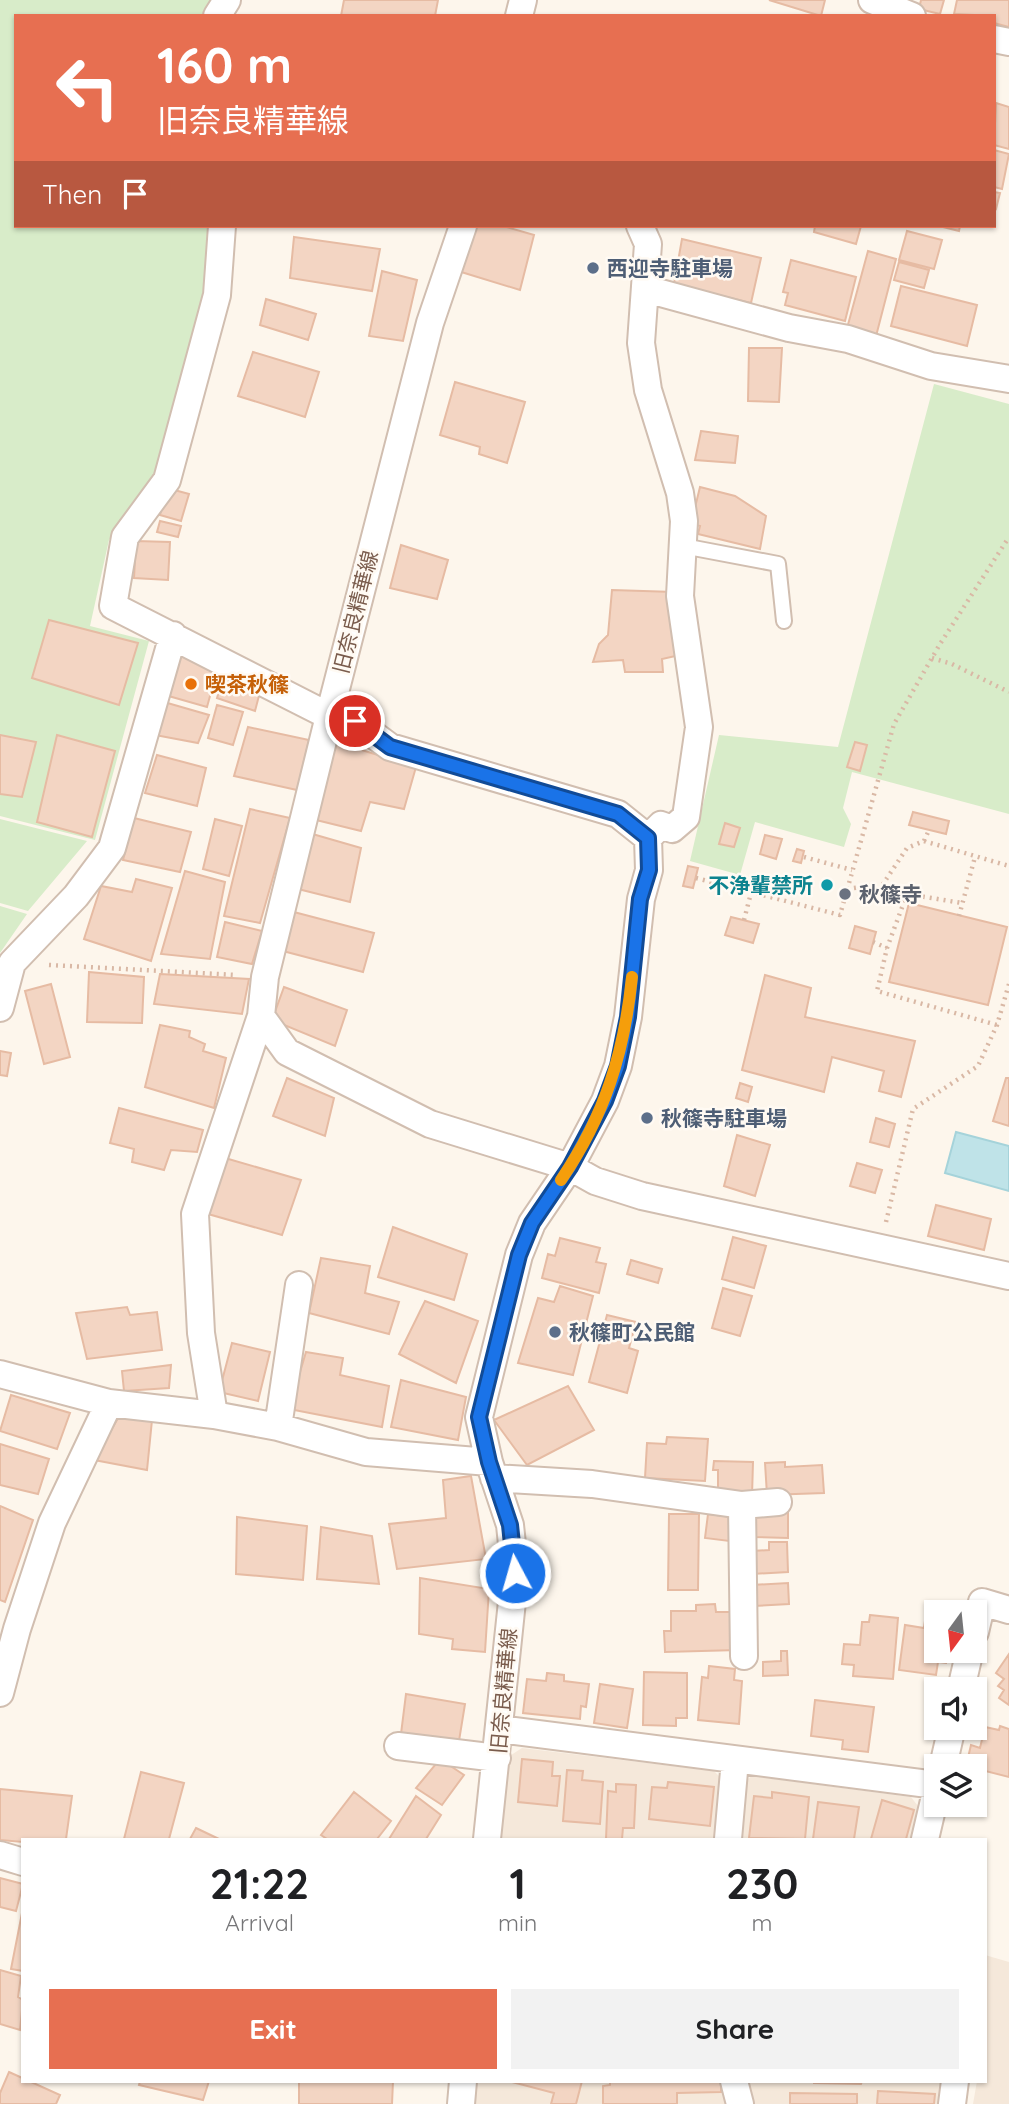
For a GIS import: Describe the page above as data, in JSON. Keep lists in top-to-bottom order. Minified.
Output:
{"streets":{"street":["旧奈良精華線"]},"places":["西迎寺駐車場","喫茶秋篠","不浄輩禁所","秋篠寺","秋篠寺駐車場","秋篠町公民館"],"north":"bottom","page":{"turn":["160 m","旧奈良精華線"],"then":"Then","eta":["21:22","Arrival","1","min","230","m"],"buttons":["Exit","Share"]}}
